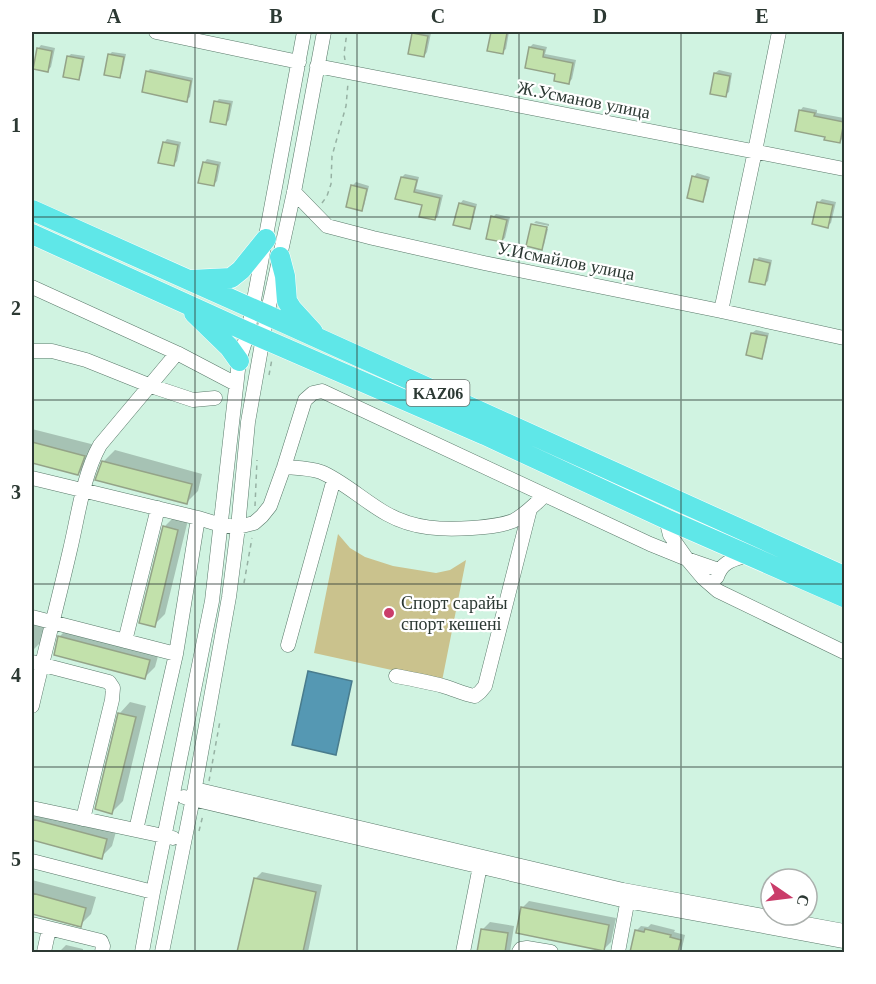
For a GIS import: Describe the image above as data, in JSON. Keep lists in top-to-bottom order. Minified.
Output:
{"streets":{"highway":["KАZ06"],"street":["Ж.Усманов улица","У.Исмайлов улица"]},"places":["Спорт сарайы спорт кешені"],"north":"right","grid":{"columns":["A","B","C","D","E"],"rows":["1","2","3","4","5"]}}
